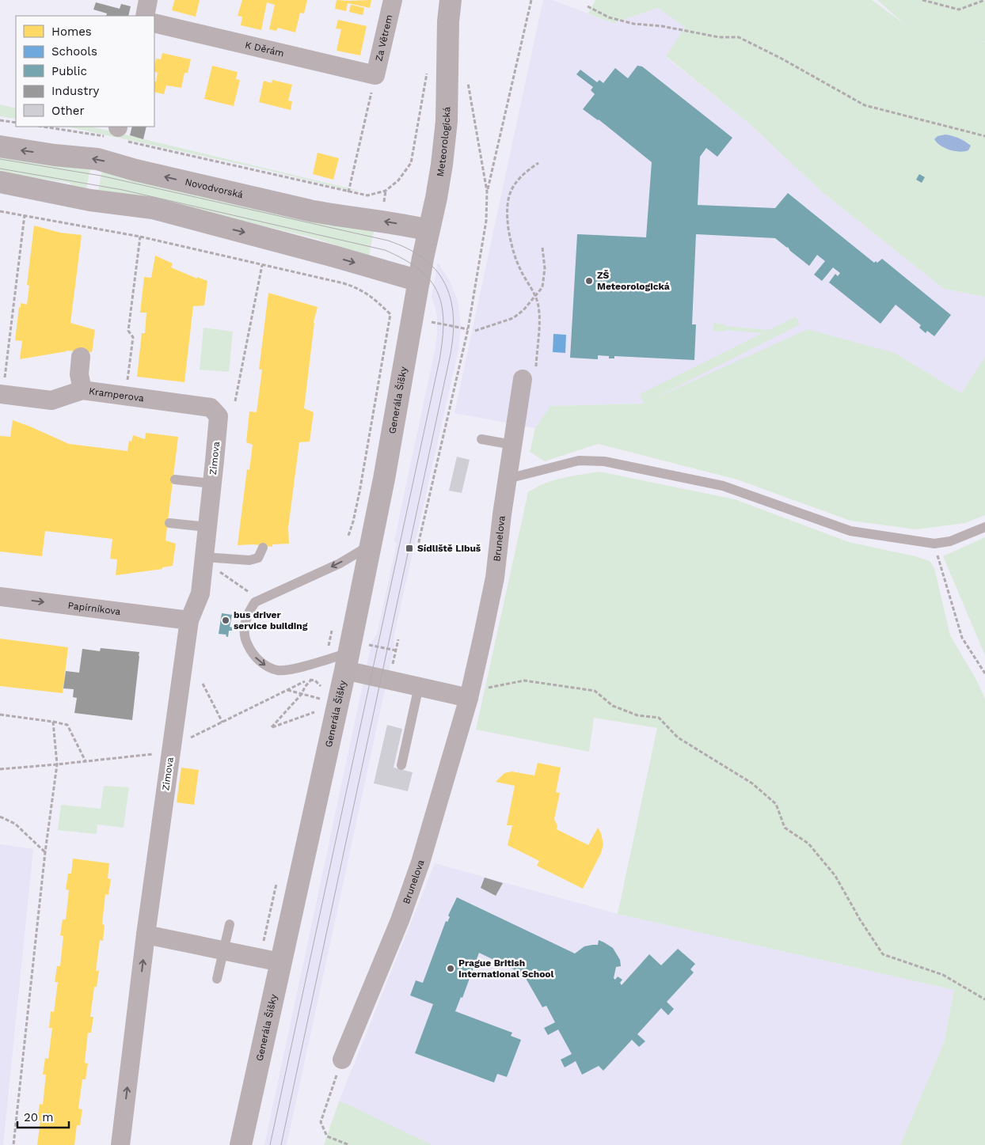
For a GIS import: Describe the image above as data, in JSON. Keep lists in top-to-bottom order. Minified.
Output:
{"streets":{"main road":["Meteorologická","Novodvorská","Generála Šišky"],"street":["Za Větrem","K Děrám","Kramperova","Zimova","Brunelova","Papírníkova"]},"crossings":[["Za Větrem","K Děrám"],["Meteorologická","Novodvorská"],["Meteorologická","Generála Šišky"],["Kramperova","Zimova"],["Zimova","Papírníkova"]],"one_way":["Papírníkova"],"places":{"other":["ZŠ Meteorologická","bus driver service building","Prague British International School"],"transit":["Sídliště Libuš"]},"legend":["Homes","Schools","Public","Industry","Other"],"scale_bar":"20 m"}
